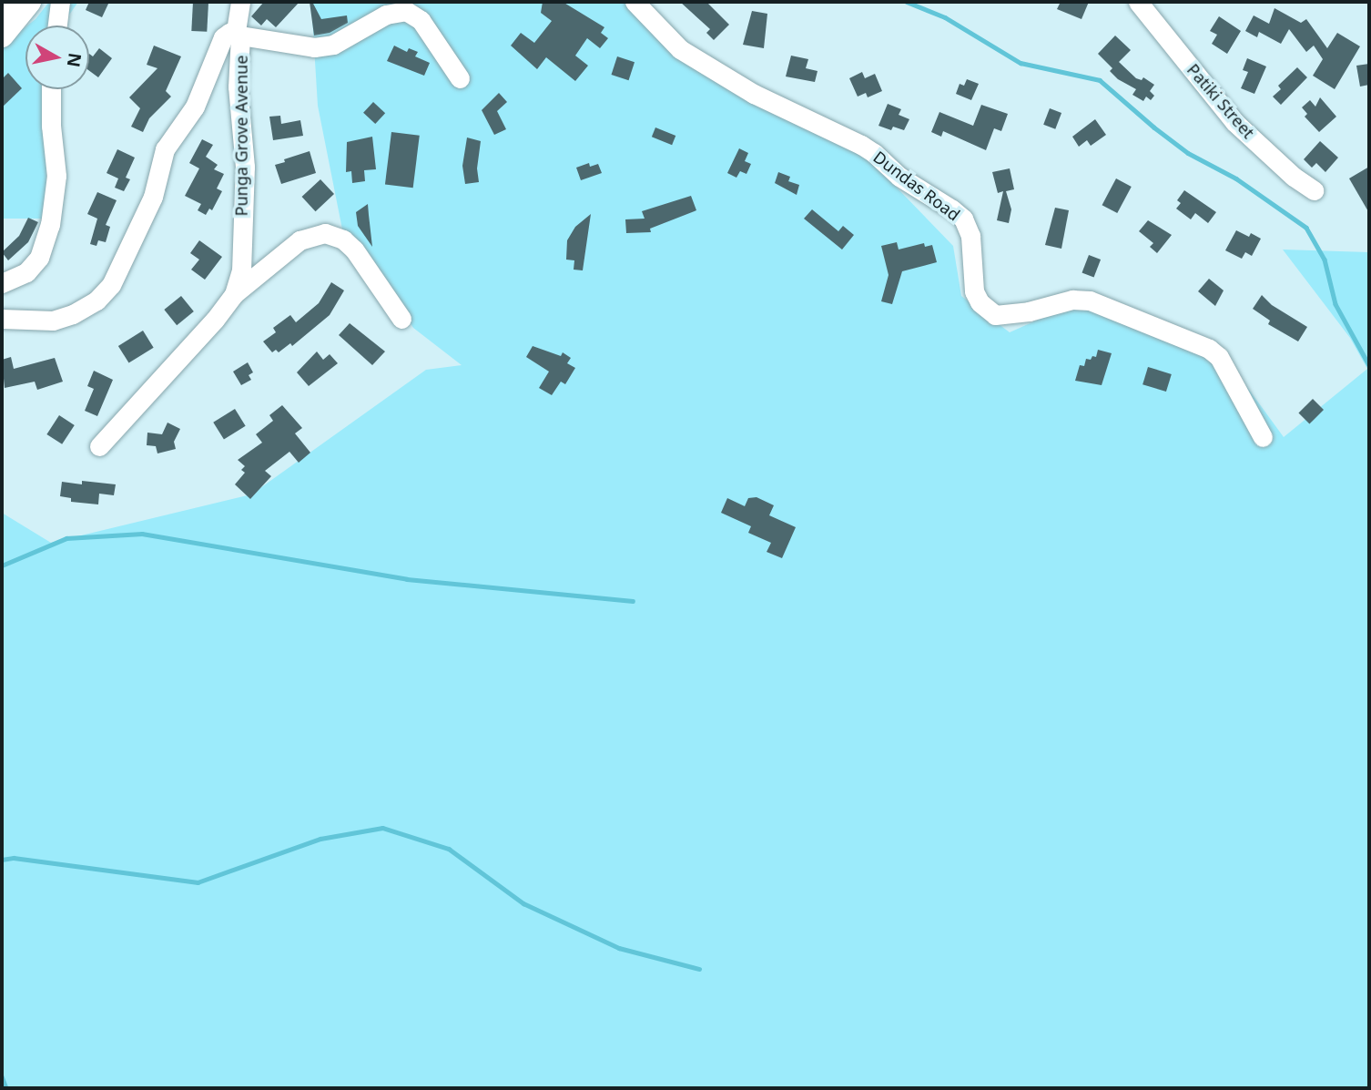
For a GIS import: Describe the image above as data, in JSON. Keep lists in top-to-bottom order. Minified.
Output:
{"streets":{"street":["Patiki Street","Punga Grove Avenue","Dundas Road"]},"north":"right"}
